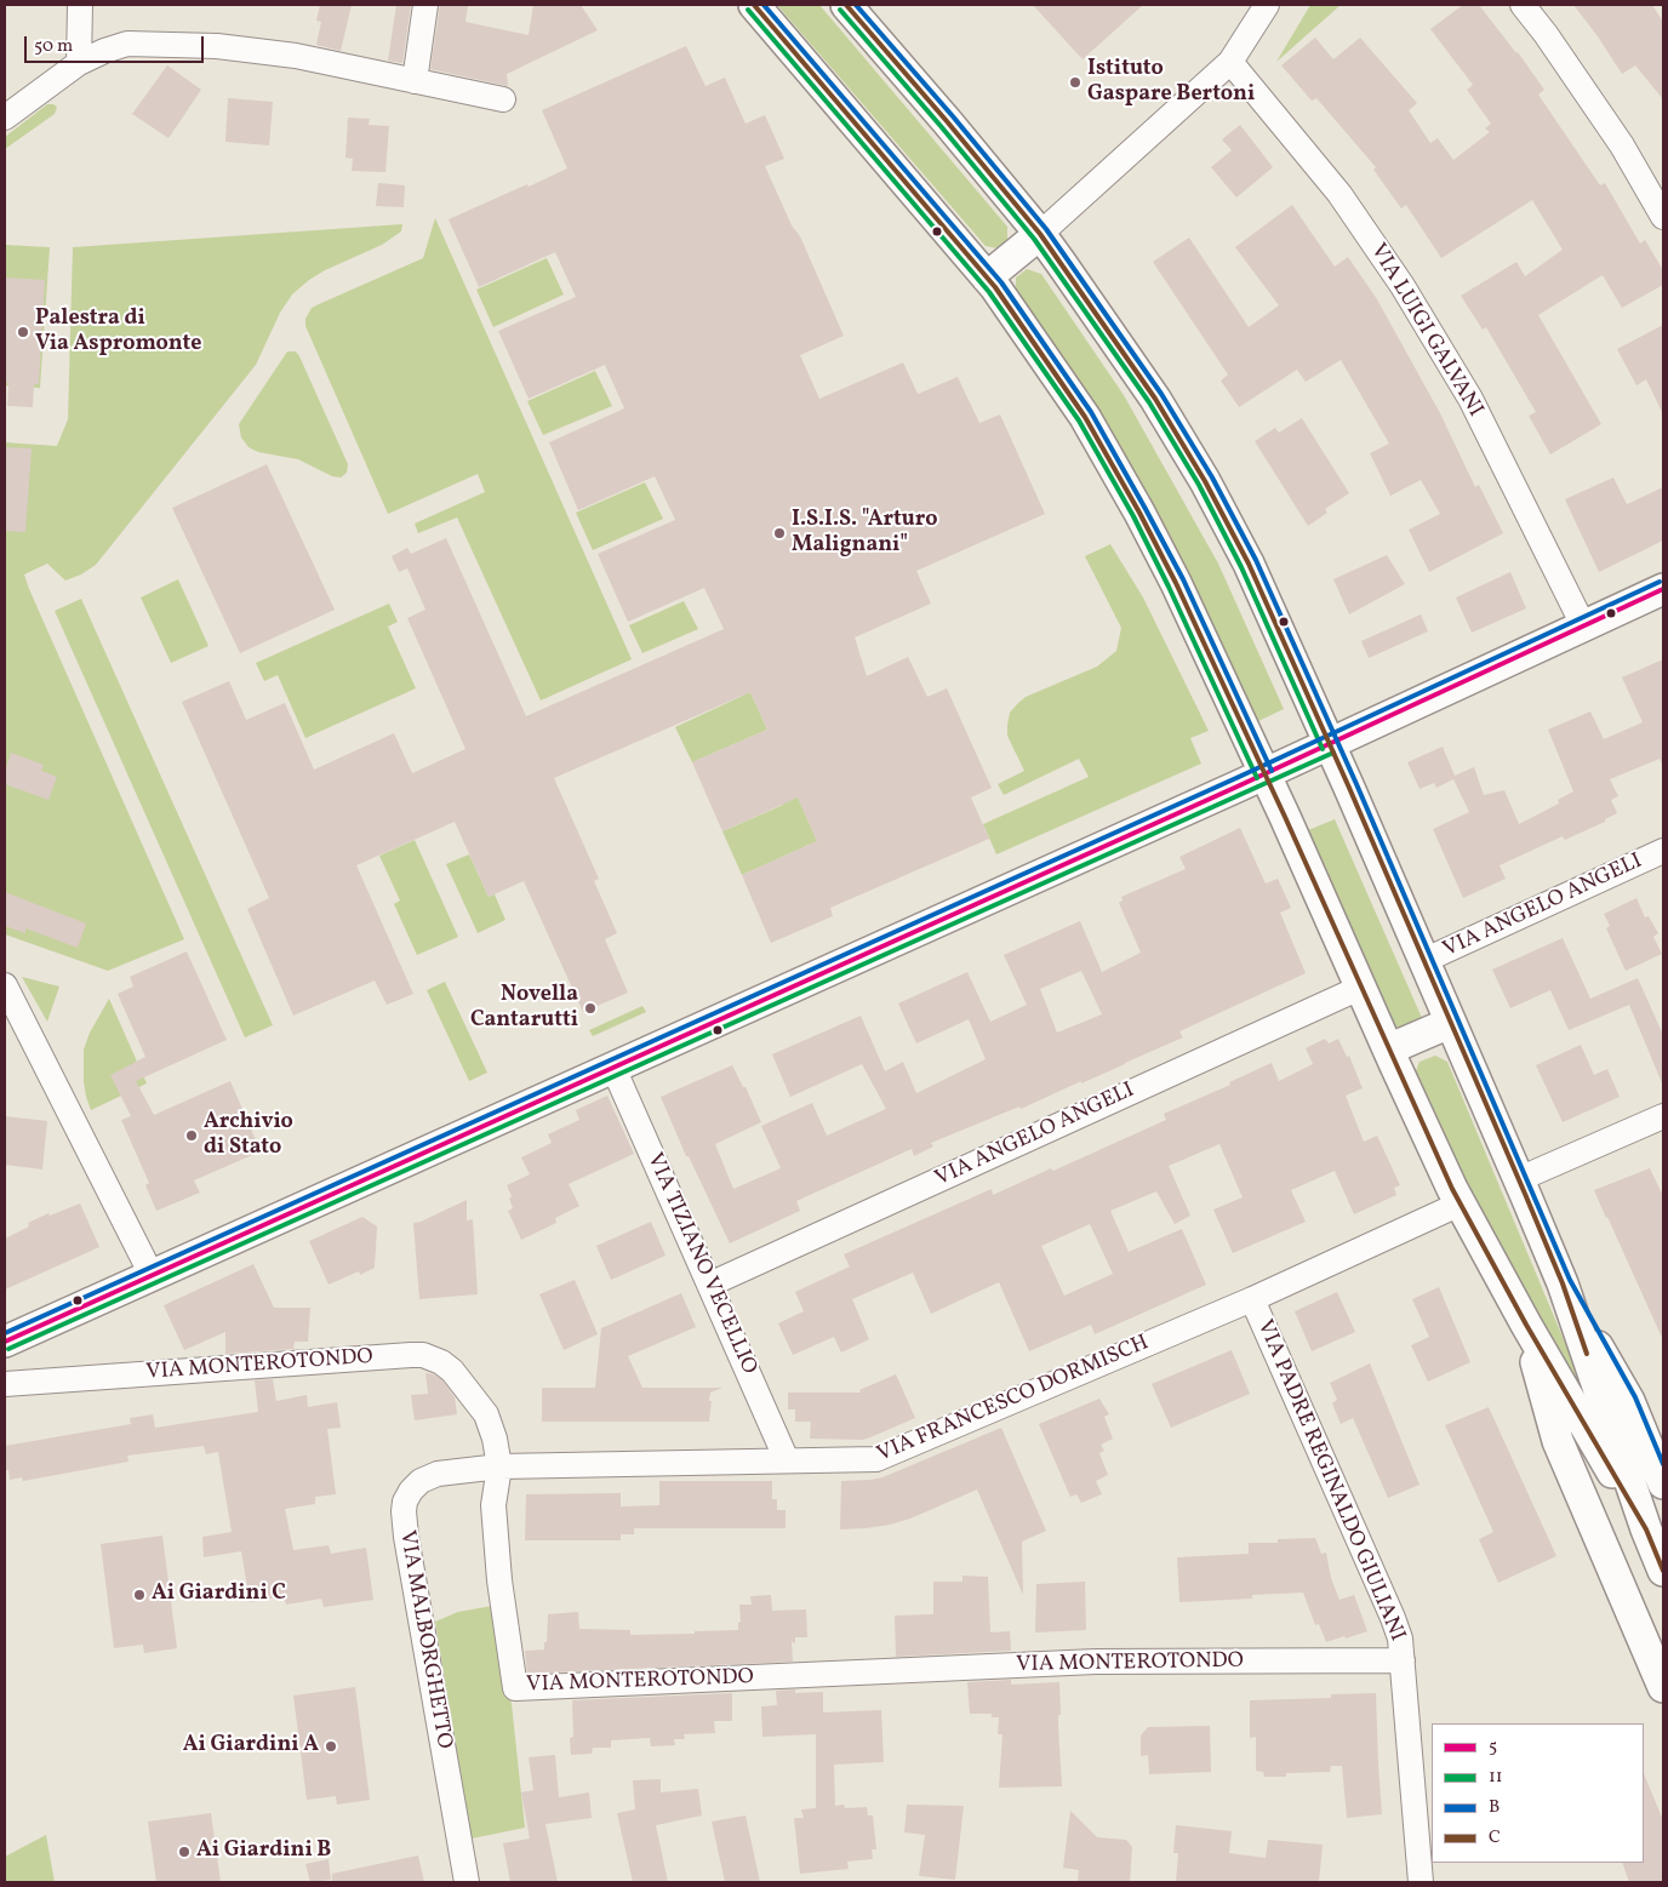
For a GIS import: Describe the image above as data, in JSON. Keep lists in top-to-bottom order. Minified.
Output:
{"streets":{"street":["VIA LUIGI GALVANI","VIA ANGELO ANGELI","VIA TIZIANO VECELLIO","VIA MONTEROTONDO","VIA FRANCESCO DORMISCH","VIA PADRE REGINALDO GIULIANI","VIA MALBORGHETTO"]},"crossings":[["VIA ANGELO ANGELI","VIA TIZIANO VECELLIO"],["VIA TIZIANO VECELLIO","VIA FRANCESCO DORMISCH"],["VIA MONTEROTONDO","VIA FRANCESCO DORMISCH"],["VIA MONTEROTONDO","VIA PADRE REGINALDO GIULIANI"],["VIA MONTEROTONDO","VIA MALBORGHETTO"],["VIA FRANCESCO DORMISCH","VIA PADRE REGINALDO GIULIANI"],["VIA FRANCESCO DORMISCH","VIA MALBORGHETTO"]],"places":["Istituto Gaspare Bertoni","Palestra di Via Aspromonte","I.S.I.S. \"Arturo Malignani\"","Novella Cantarutti","Archivio di Stato","Ai Giardini C","Ai Giardini A","Ai Giardini B"],"lines":["transit line B","transit line C","transit line 11","transit line 5"],"legend":["5","11","B","C"],"scale_bar":"50 m"}
